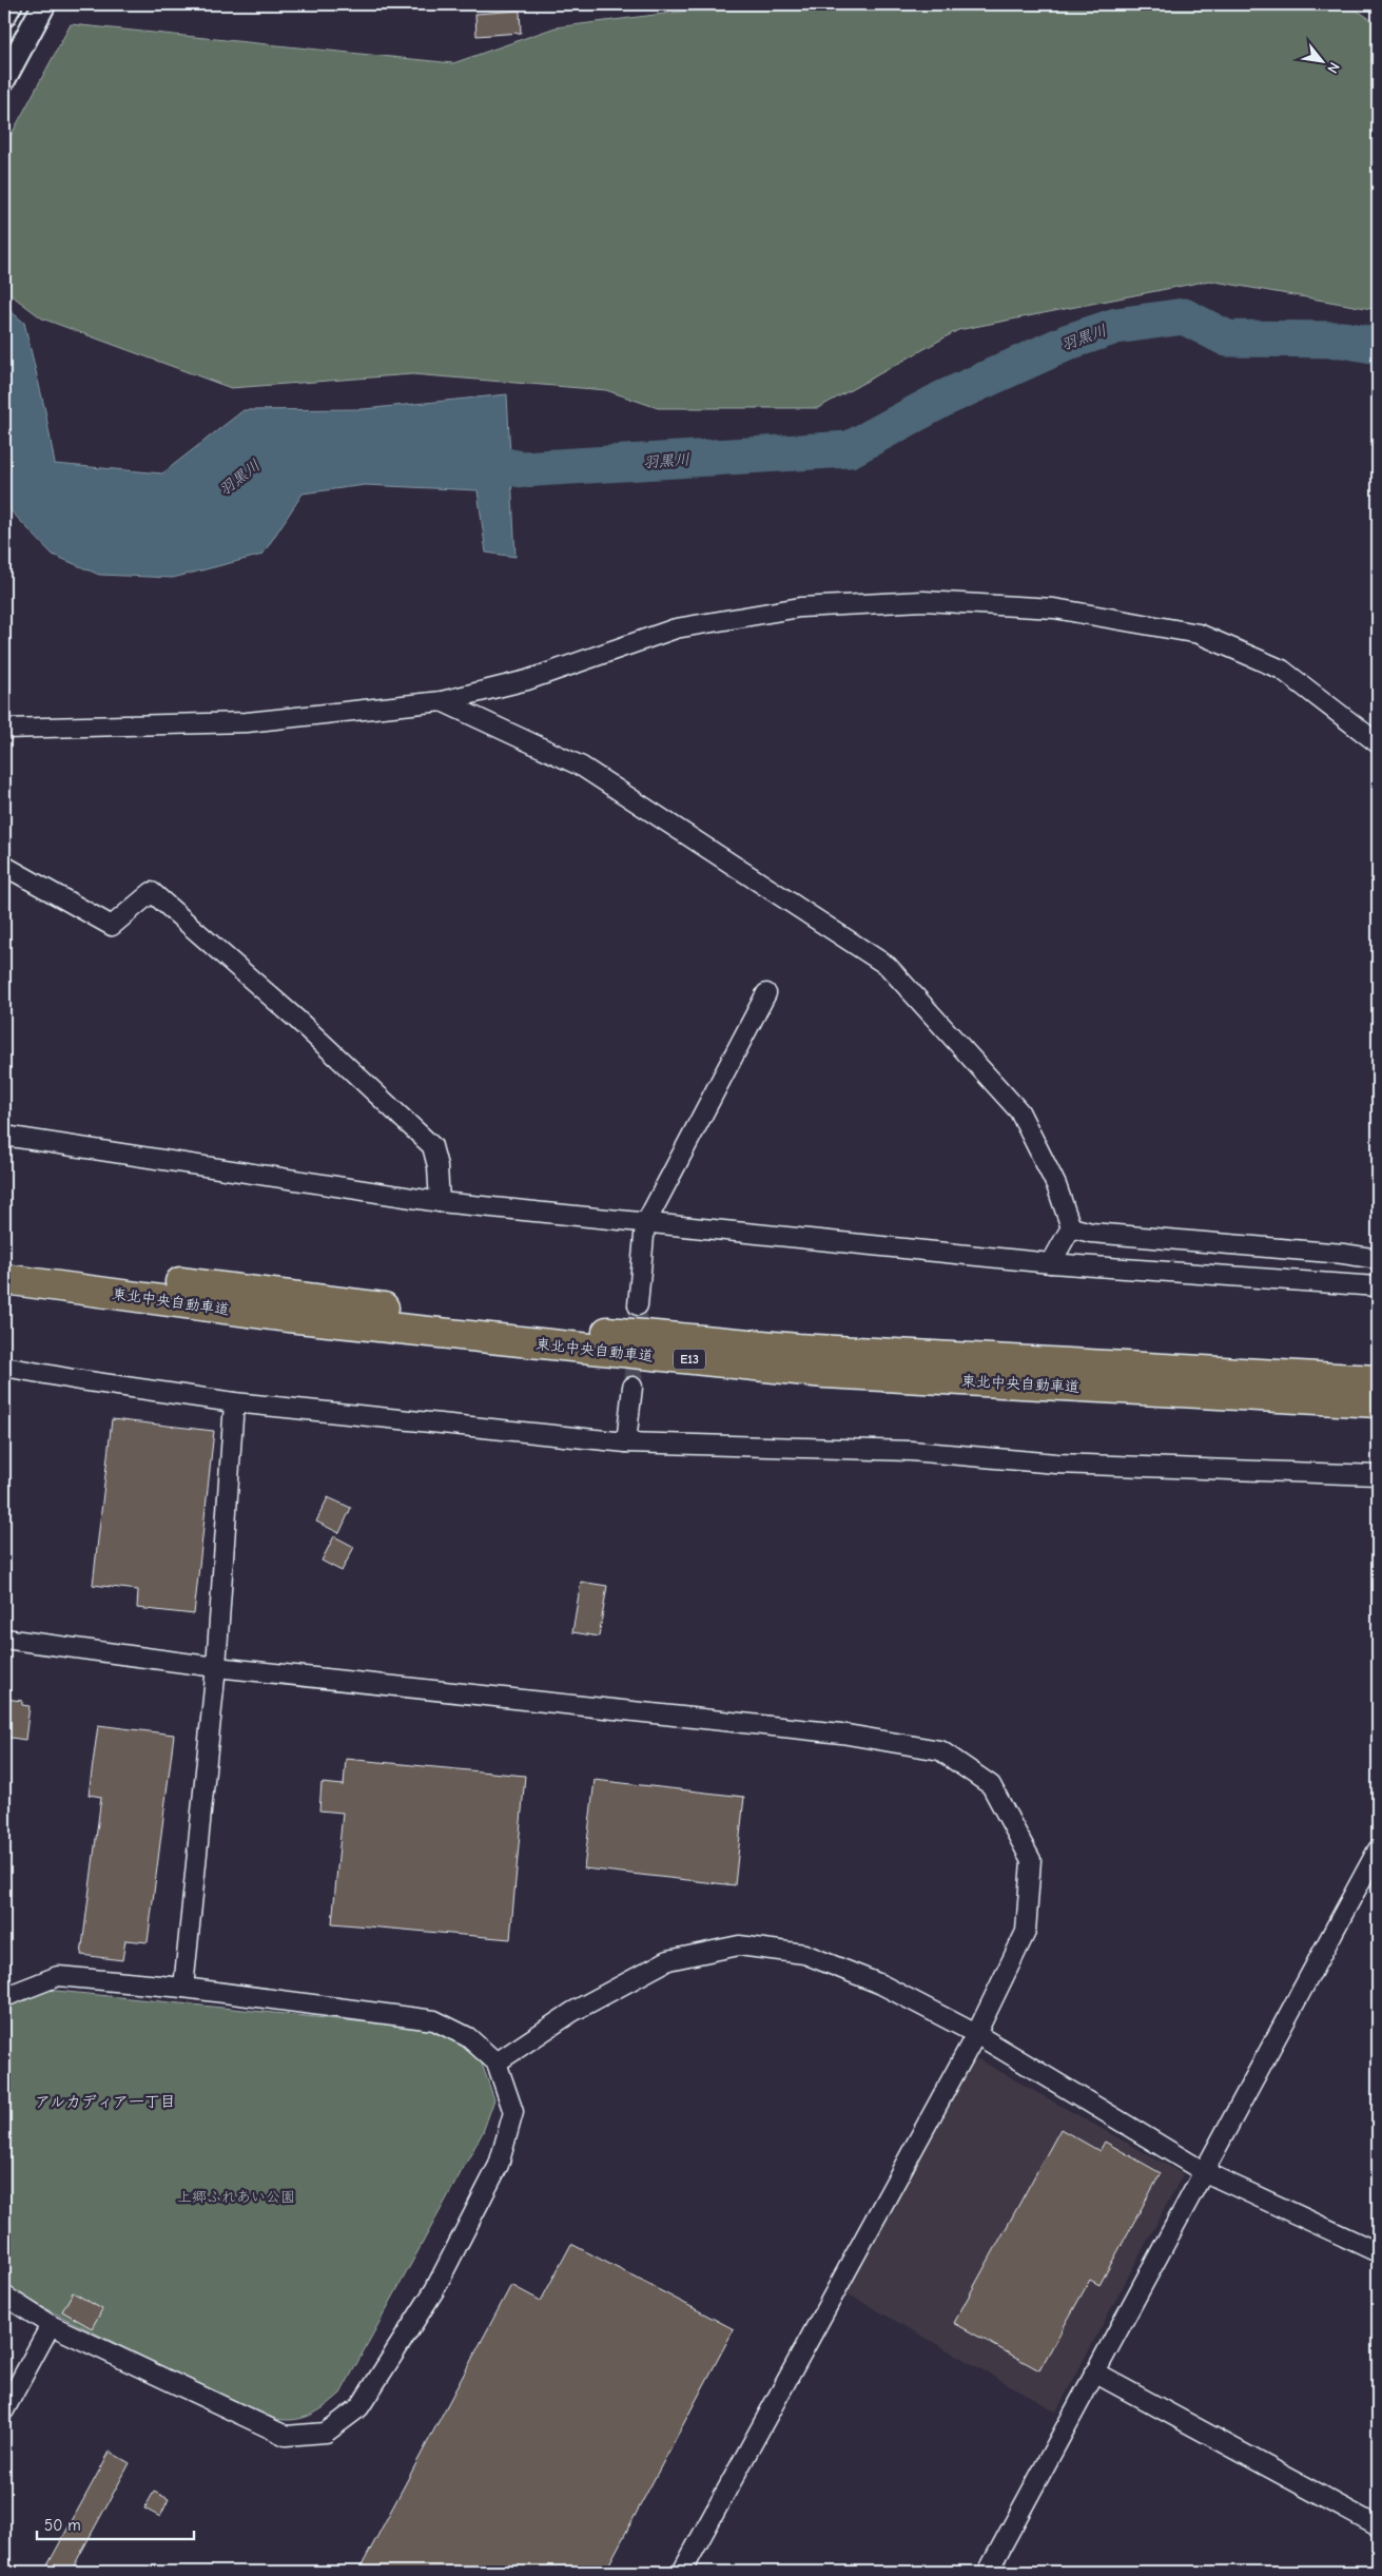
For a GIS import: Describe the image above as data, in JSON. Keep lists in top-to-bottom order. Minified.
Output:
{"streets":{"highway":["東北中央自動車道","E13"]},"districts":["アルカディア一丁目"],"water":["羽黒川"],"parks":["上郷ふれあい公園"],"scale_bar":"50 m","north":"bottom right"}
